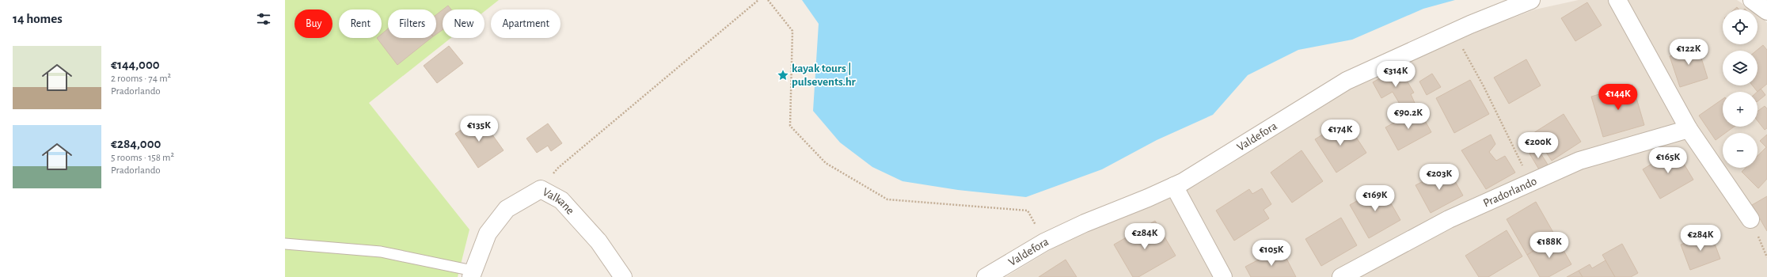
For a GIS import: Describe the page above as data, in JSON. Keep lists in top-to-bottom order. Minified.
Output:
{"streets":{"street":["Valdefora","Pradorlando","Valkane"]},"places":{"place":["kayak tours | pulsevents.hr"]},"page":{"heading":"14 homes","map_buttons":["+","−"],"chip":["Buy","Rent","Filters","New","Apartment"],"list":[{"name":"€144,000","note":"2 rooms · 74 m² · Pradorlando"},{"name":"€284,000","note":"5 rooms · 158 m² · Pradorlando"}],"price":["€122K","€314K","€144K","€90.2K","€135K","€174K","€200K","€165K","€203K","€169K","€284K","€284K","€188K","€105K"]}}
